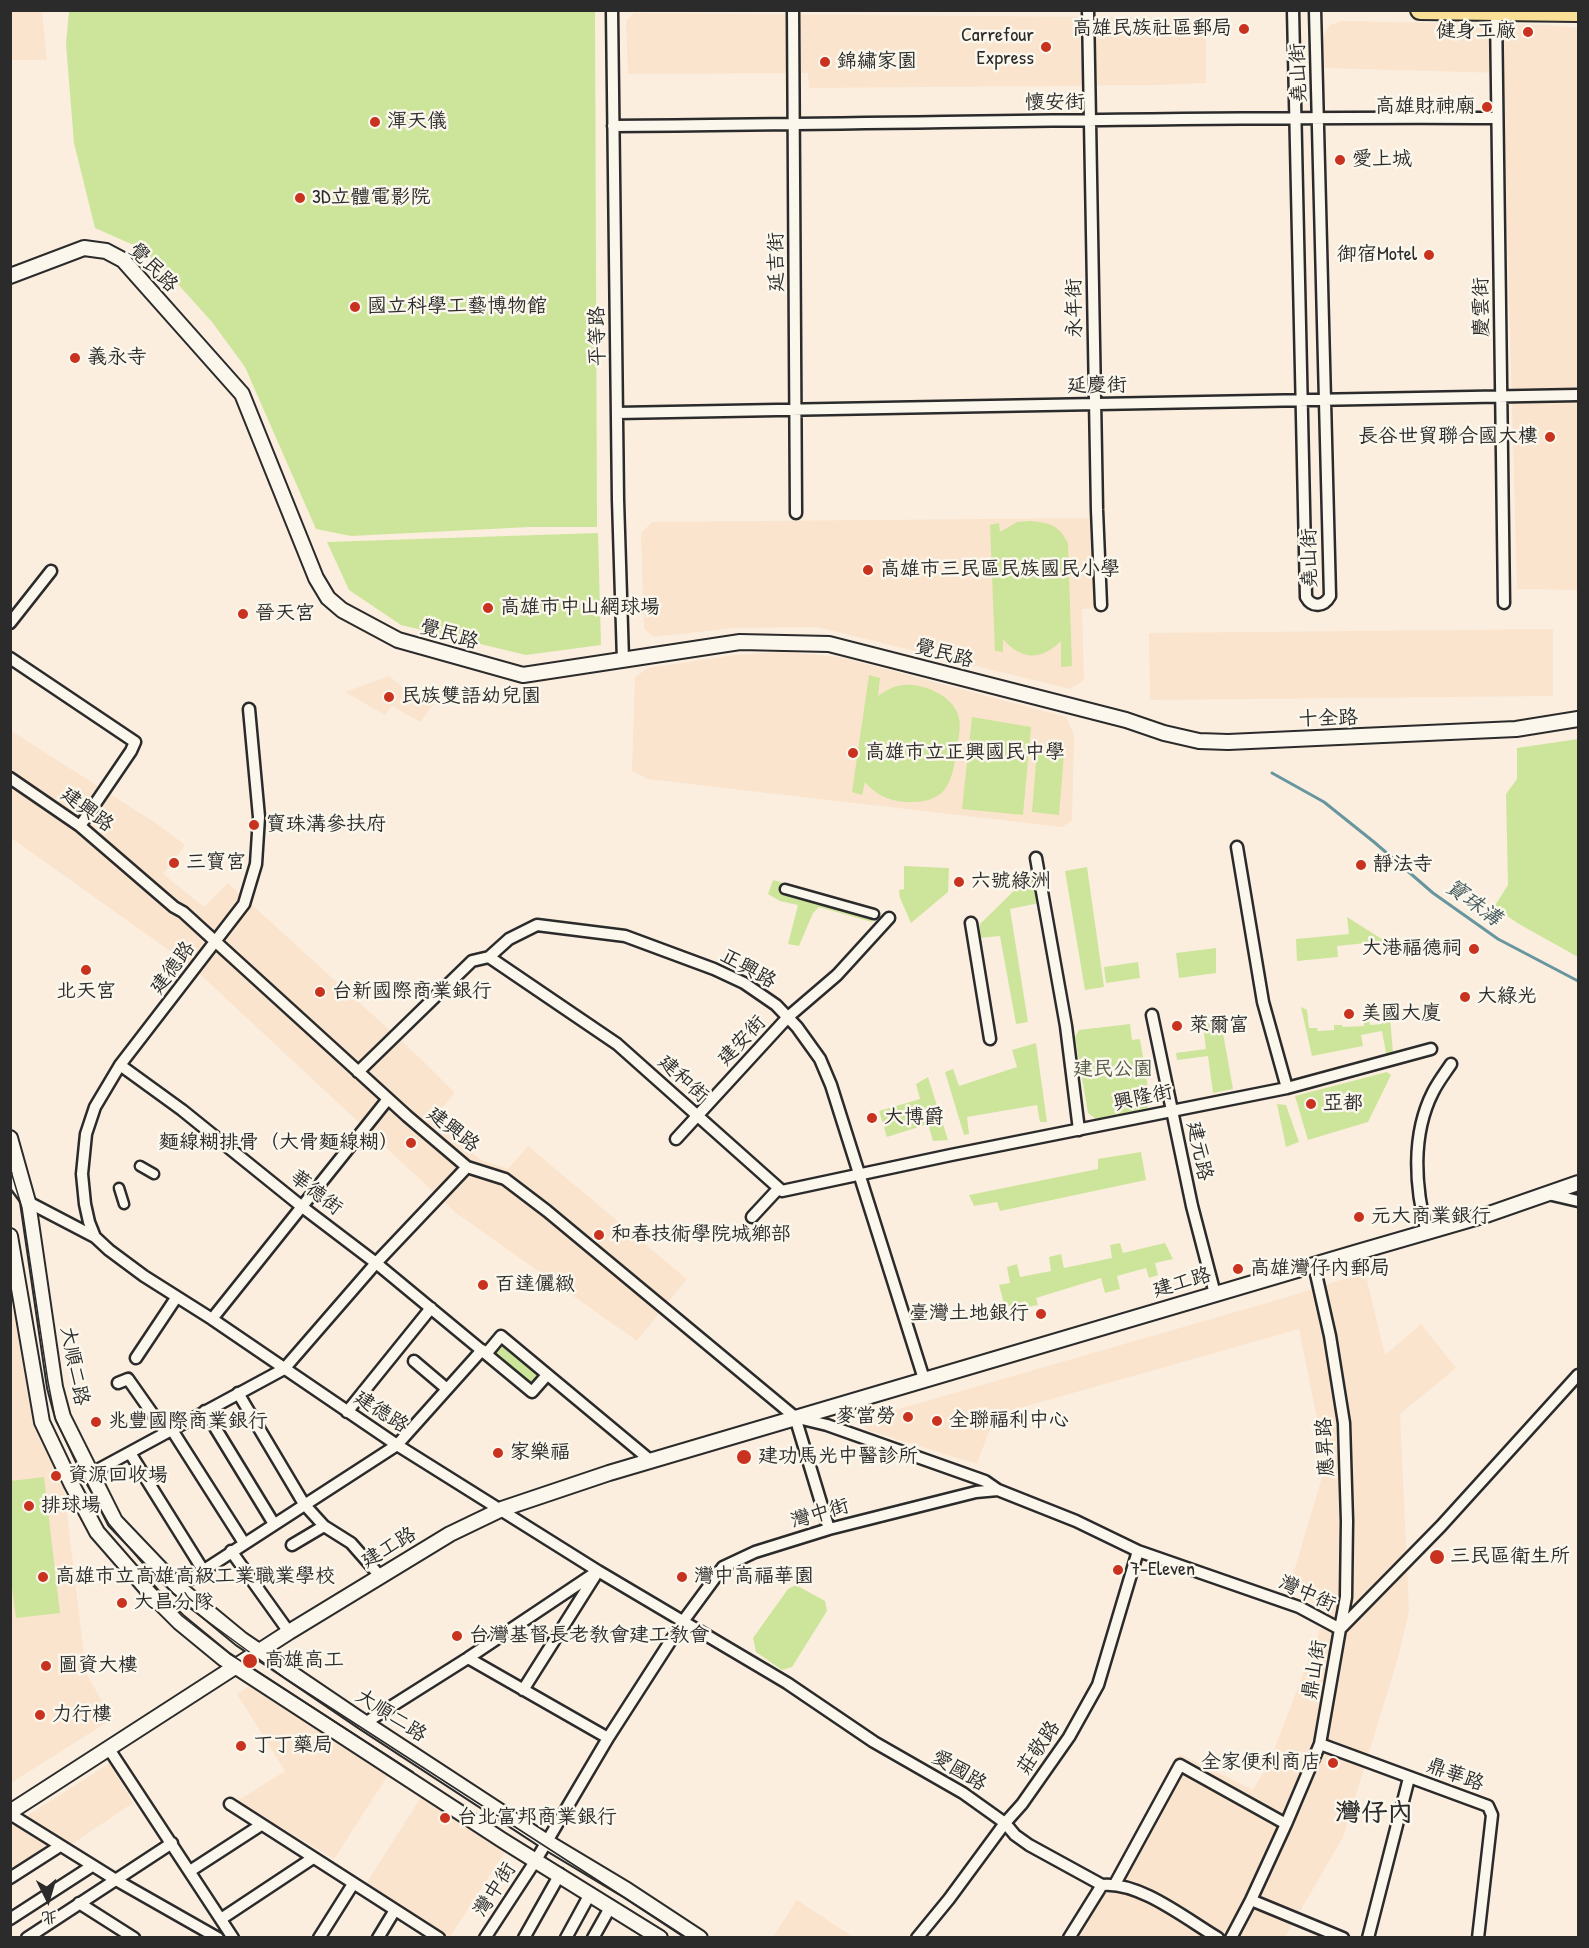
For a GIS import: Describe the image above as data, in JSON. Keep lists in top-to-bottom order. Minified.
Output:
{"streets":{"street":["堯山街","懷安街","延吉街","覺民路","慶雲街","永年街","平等路","延慶街","十全路","建興路","建德路","正興路","建安街","建和街","興隆街","建元路","華德街","建工路","大順二路","應昇路","灣中街","鼎山街","莊敬路","愛國路","鼎華路"]},"crossings":[["堯山街","懷安街"],["堯山街","延慶街"],["懷安街","延吉街"],["懷安街","慶雲街"],["懷安街","永年街"],["懷安街","平等路"],["延吉街","延慶街"],["覺民路","平等路"],["覺民路","十全路"],["慶雲街","延慶街"],["永年街","延慶街"],["平等路","延慶街"],["建興路","建德路"],["建興路","正興路"],["建興路","建工路"],["建德路","華德街"],["建德路","建工路"],["建德路","大順二路"],["建德路","愛國路"],["正興路","建安街"],["正興路","建和街"],["正興路","興隆街"],["正興路","建工路"],["建安街","建和街"],["興隆街","建元路"],["建元路","建工路"],["建工路","大順二路"],["建工路","應昇路"],["大順二路","灣中街"],["應昇路","灣中街"],["應昇路","鼎山街"],["灣中街","鼎山街"],["灣中街","莊敬路"],["灣中街","愛國路"],["鼎山街","鼎華路"],["莊敬路","愛國路"]],"districts":["灣仔內"],"water":["寶珠溝"],"parks":["建民公園"],"places":["高雄民族社區郵局","健身工廠","Carrefour Express","錦繡家園","高雄財神廟","渾天儀","愛上城","3D立體電影院","御宿Motel","國立科學工藝博物館","義永寺","長谷世貿聯合國大樓","高雄市三民區民族國民小學","高雄市中山網球場","晉天宮","民族雙語幼兒園","高雄市立正興國民中學","寶珠溝參扶府","三寶宮","靜法寺","六號綠洲","大港福德祠","北天宮","台新國際商業銀行","大綠光","美國大廈","萊爾富","亞都","大博爵","麵線糊排骨（大骨麵線糊）","元大商業銀行","和春技術學院城鄉部","高雄灣仔內郵局","百達儷緻","臺灣土地銀行","麥當勞","全聯福利中心","兆豐國際商業銀行","家樂福","建功馬光中醫診所","資源回收場","排球場","三民區衛生所","7-Eleven","高雄市立高雄高級工業職業學校","灣中高福華園","大昌分隊","台灣基督長老教會建工教會","高雄高工","圖資大樓","力行樓","丁丁藥局","全家便利商店","台北富邦商業銀行"],"north":"bottom"}
